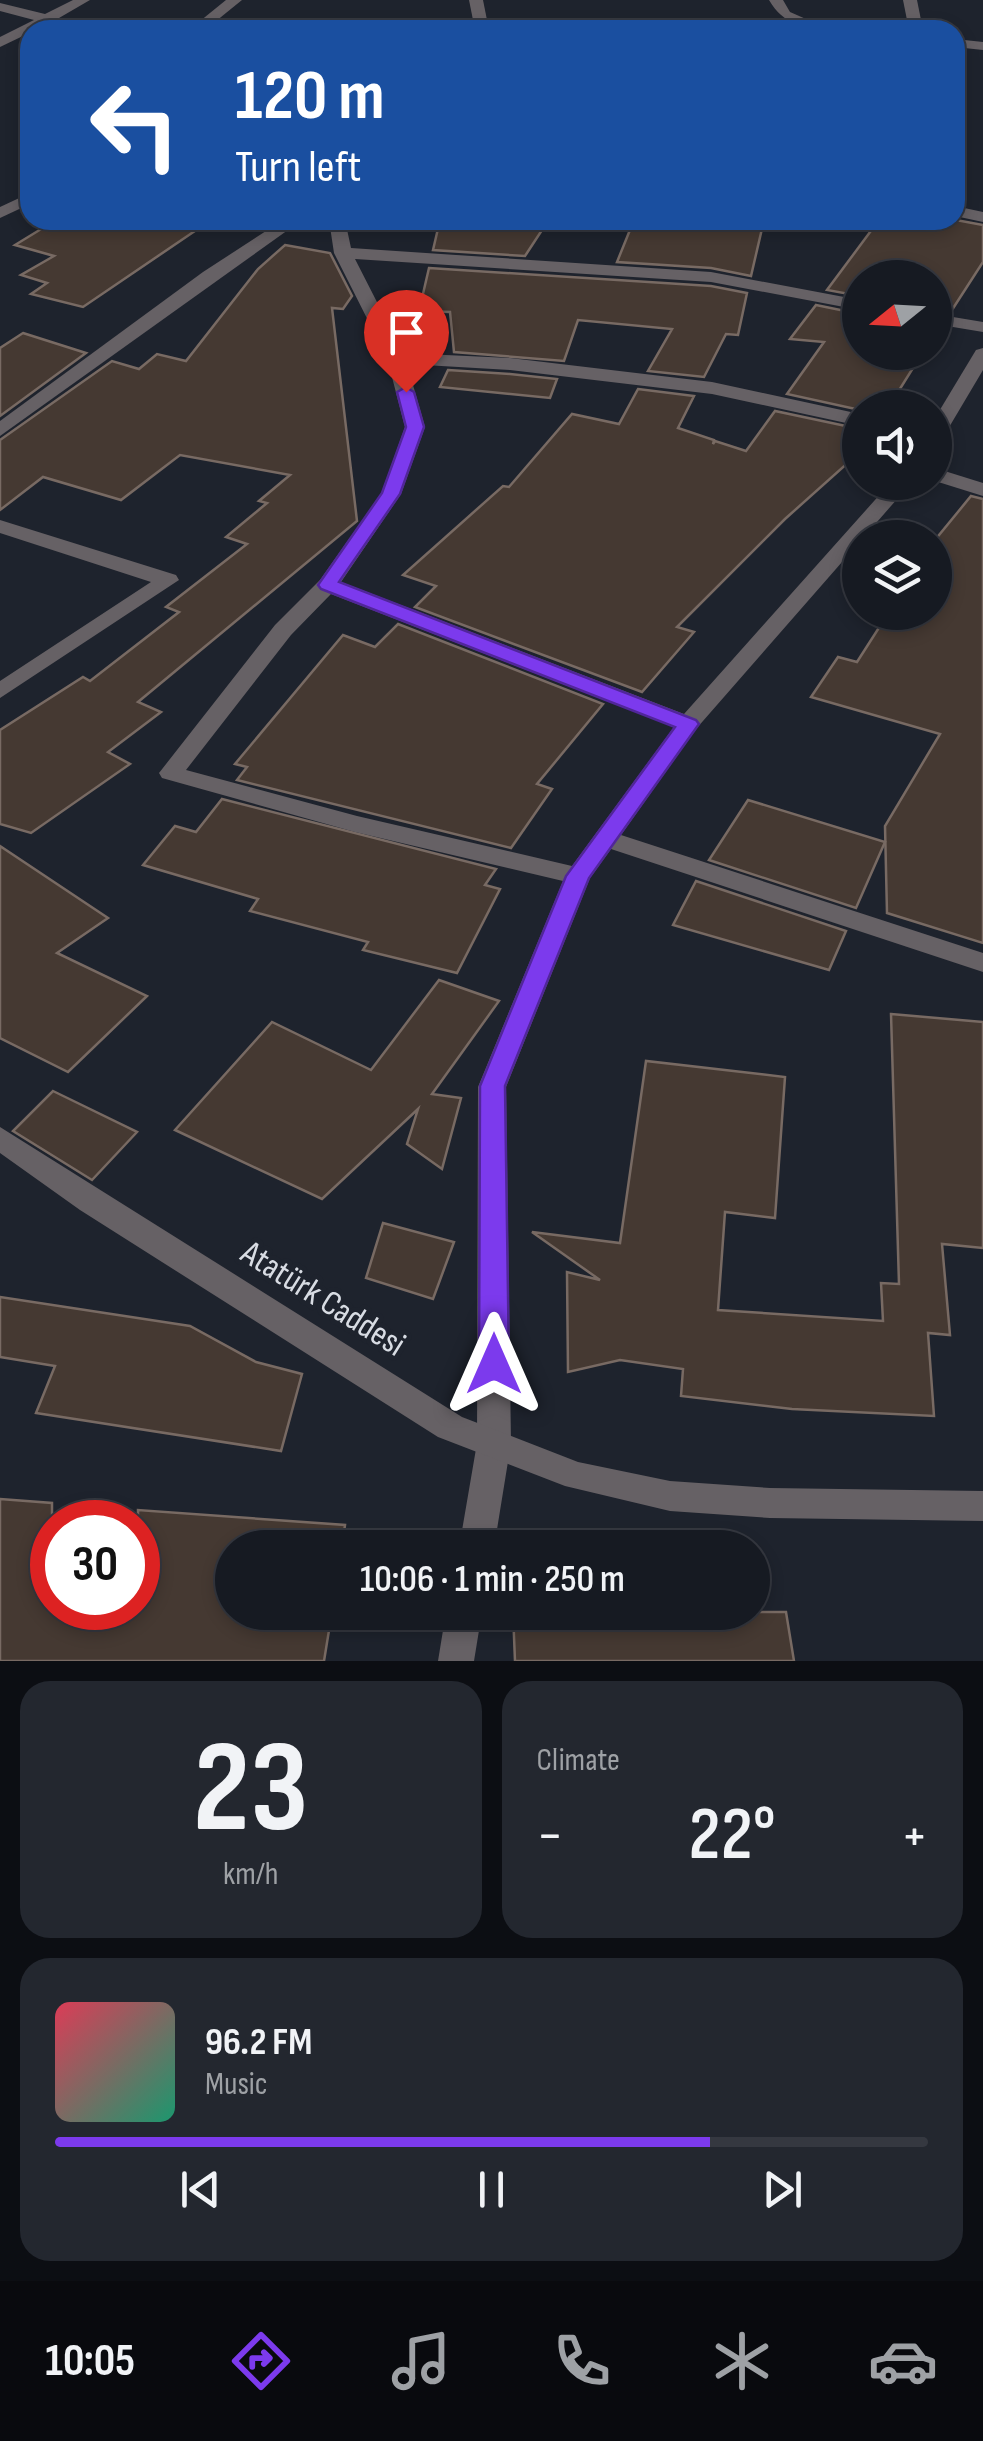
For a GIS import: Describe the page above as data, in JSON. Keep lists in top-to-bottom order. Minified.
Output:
{"streets":{"street":["Atatürk Caddesi"]},"north":"left","page":{"turn":["120 m","Turn left"],"limit":"30","trip":"10:06 · 1 min · 250 m","tile":[["23","km/h"],"Climate"],"heat":["−","22°","+"],"song":["96.2 FM","Music"],"tabs":"10:05"}}
